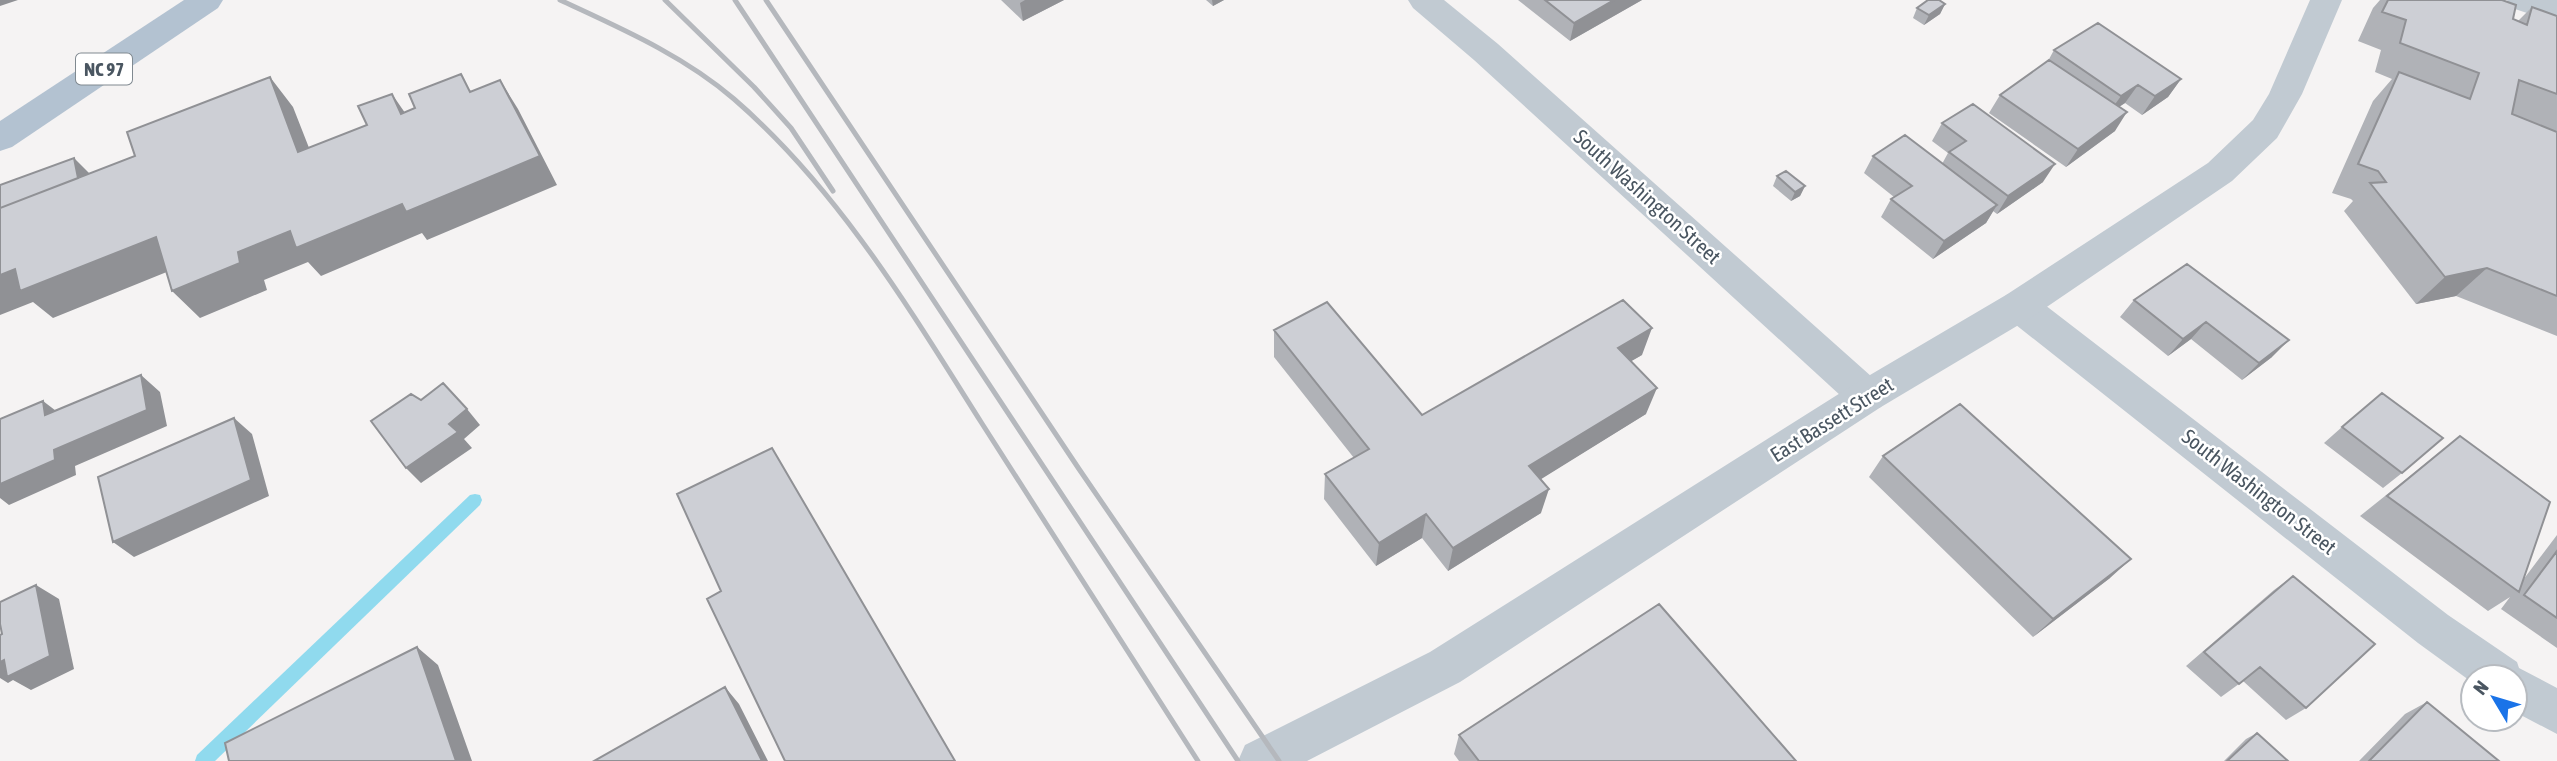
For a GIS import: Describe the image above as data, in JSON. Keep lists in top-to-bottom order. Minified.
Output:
{"streets":{"main road":["NC 97"],"street":["South Washington Street","East Bassett Street"]},"crossings":[["South Washington Street","East Bassett Street"]],"north":"top left"}
